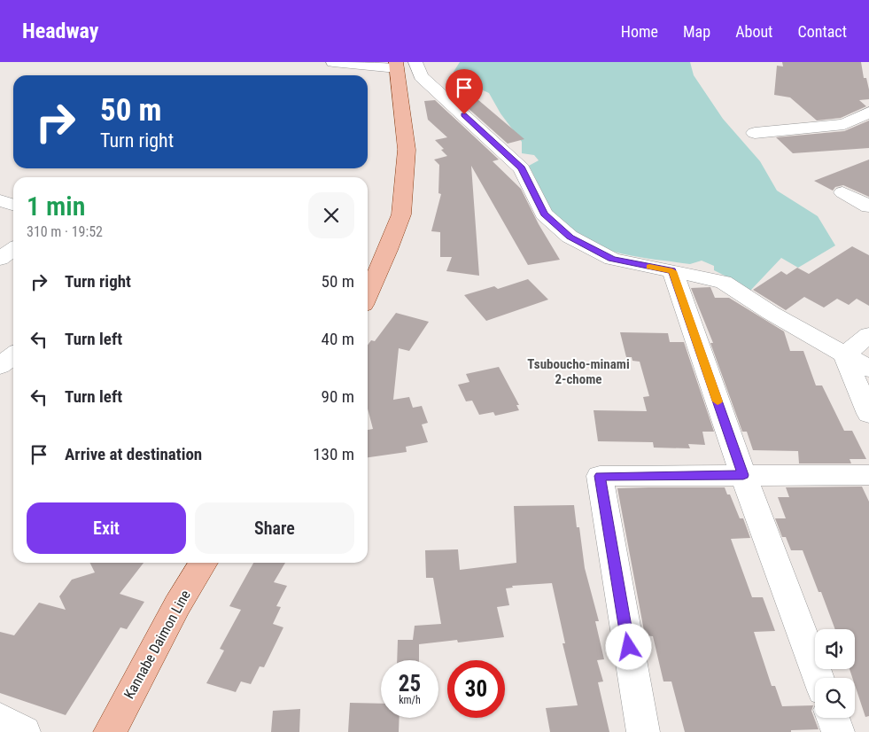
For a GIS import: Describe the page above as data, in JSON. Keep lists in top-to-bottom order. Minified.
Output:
{"streets":{"main road":["Kannabe Daimon Line"]},"districts":["Tsuboucho-minami 2-chome"],"page":{"header":"Headway","nav":["Home","Map","About","Contact"],"turn":["50 m","Turn right"],"heading":["1 min","310 m · 19:52"],"list":[{"name":"Turn right","value":"50 m"},{"name":"Turn left","value":"40 m"},{"name":"Turn left","value":"90 m"},{"name":"Arrive at destination","value":"130 m"}],"buttons":["Exit","Share"],"speed":"25 km/h","limit":"30"}}
